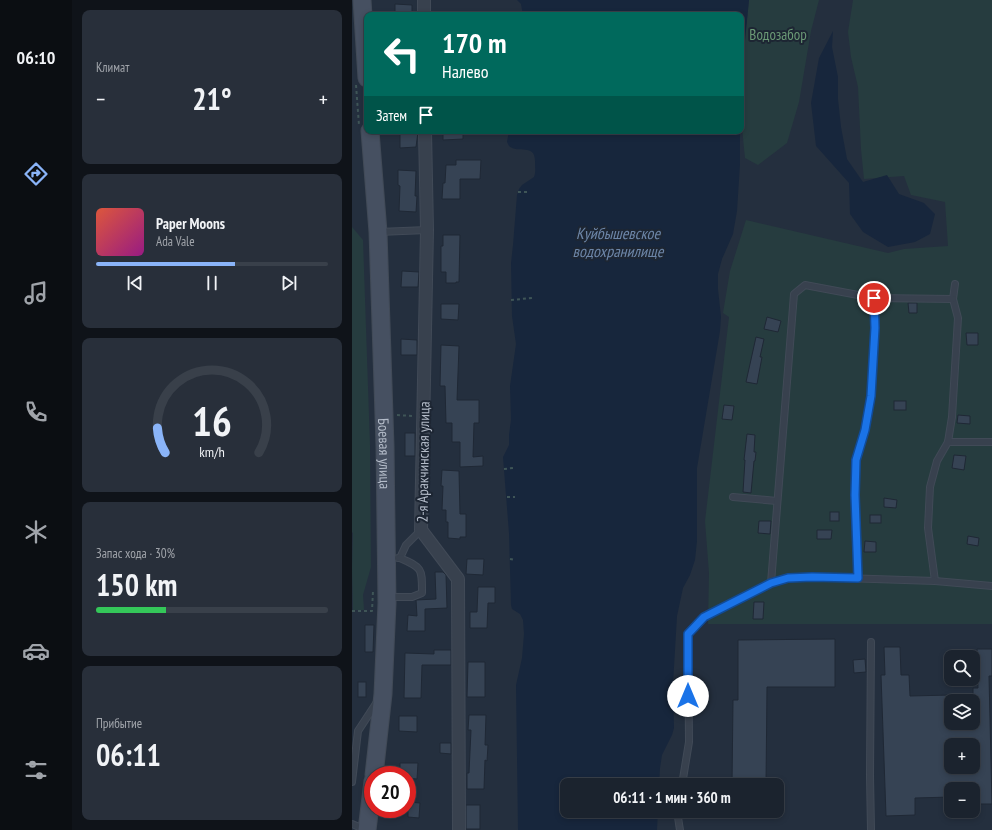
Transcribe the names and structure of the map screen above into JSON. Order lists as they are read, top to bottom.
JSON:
{
  "streets": {
    "main road": ["Боевая улица"],
    "street": ["2-я Аракчинская улица"]
  },
  "water": ["Куйбышевское водохранилище"],
  "parks": ["Водозабор"],
  "page": {
    "tabs": "06:10",
    "tile": [
      "Климат",
      ["Запас хода · 30%", "150 km"],
      ["Прибытие", "06:11"]
    ],
    "turn": ["170 m", "Налево"],
    "heat": ["−", "21°", "+"],
    "then": "Затем",
    "song": ["Paper Moons", "Ada Vale"],
    "map_buttons": ["+", "−"],
    "limit": "20",
    "trip": "06:11 · 1 мин · 360 m",
    "gauge": ["16", "km/h"]
  }
}
